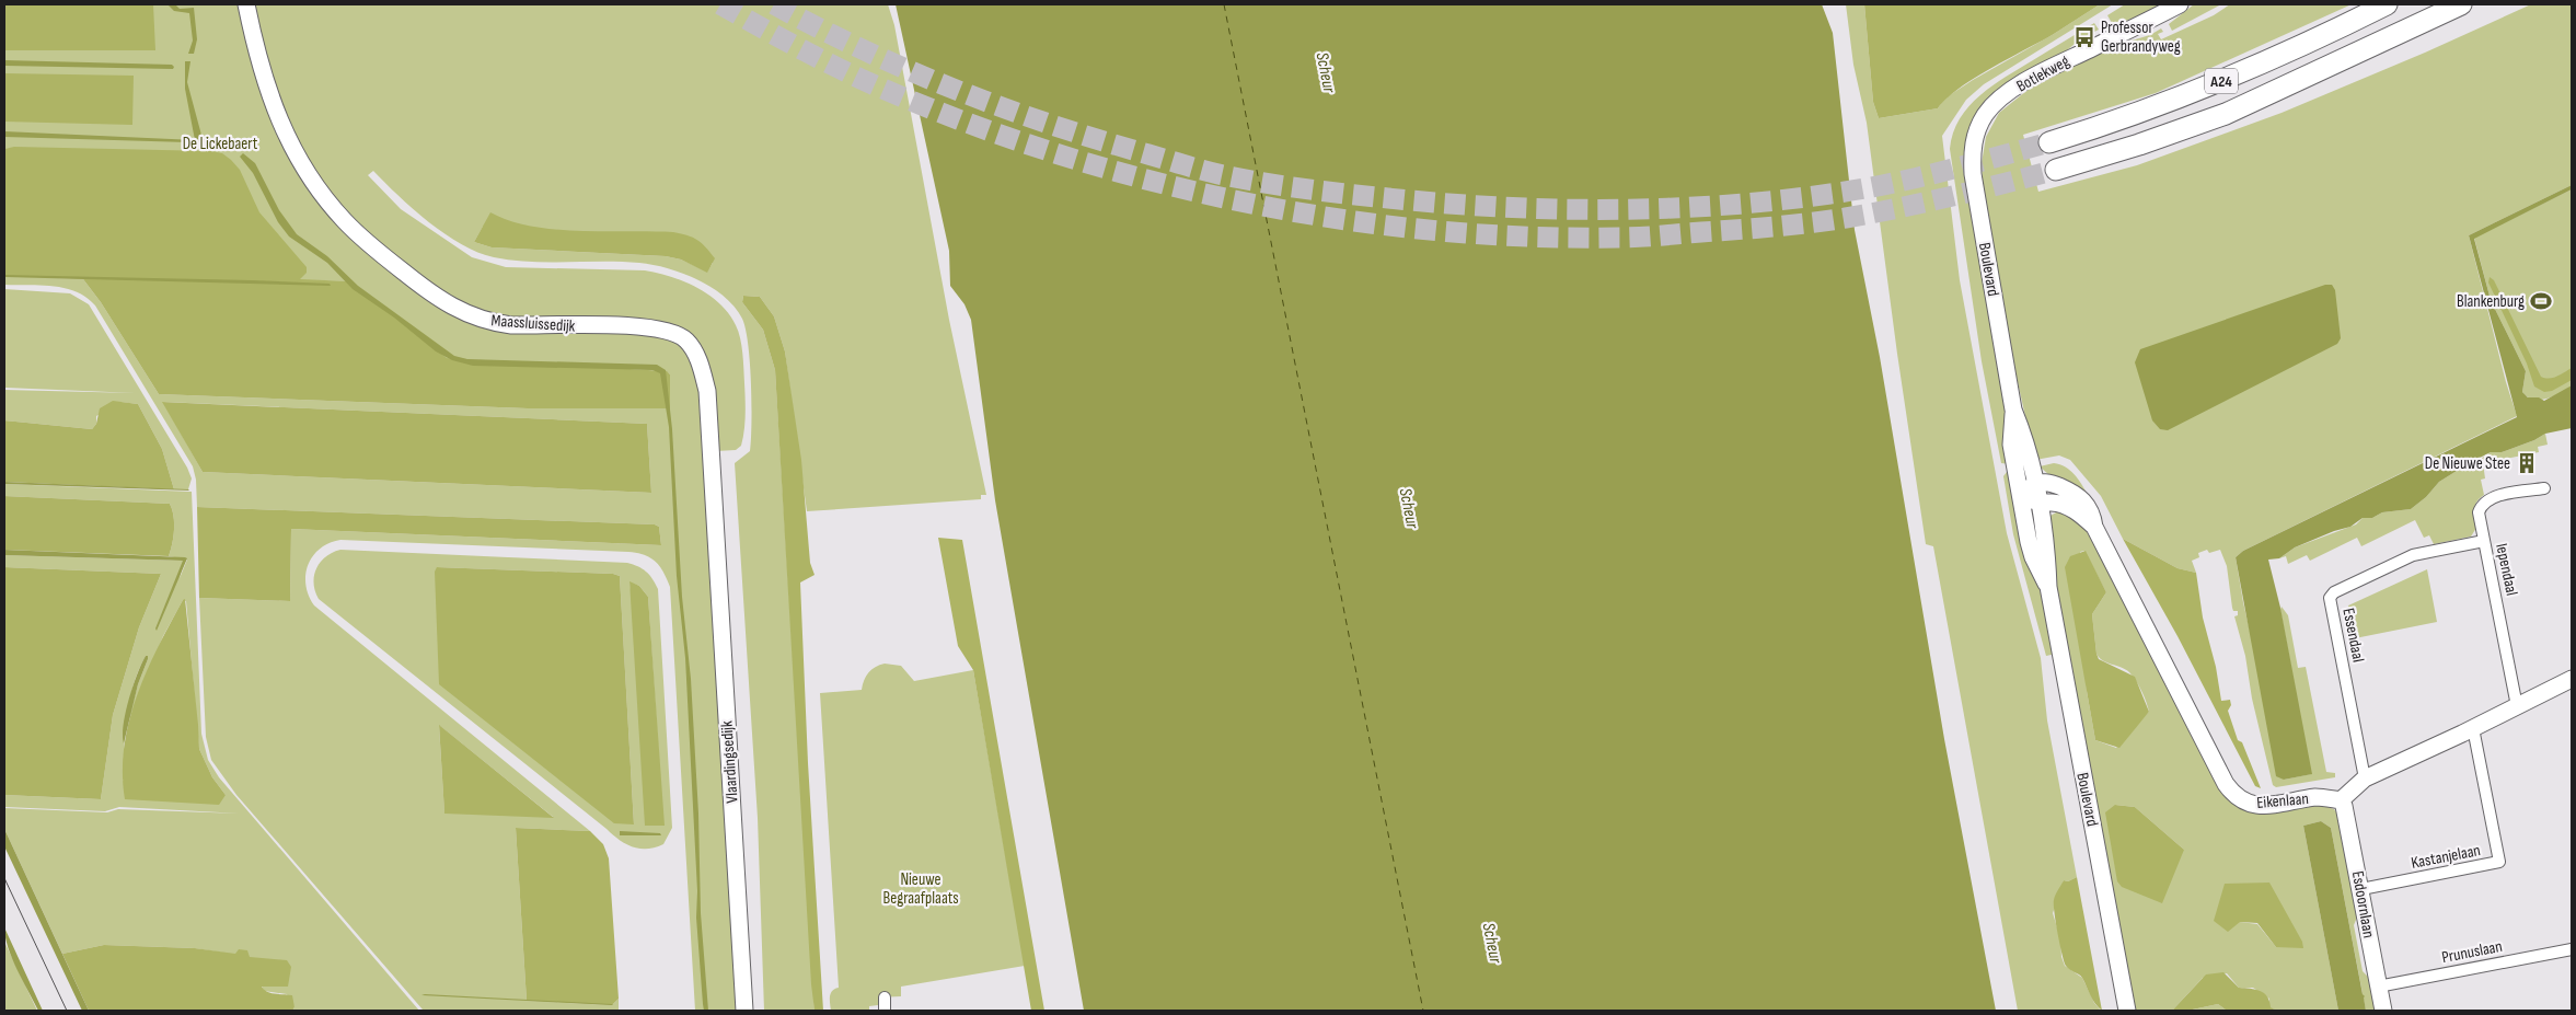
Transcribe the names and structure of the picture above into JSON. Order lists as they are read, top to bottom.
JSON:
{
  "streets": {
    "highway": ["A24"],
    "street": [
      "Botlekweg",
      "Boulevard",
      "Maassluissedijk",
      "Iependaal",
      "Essendaal",
      "Vlaardingsedijk",
      "Eikenlaan",
      "Kastanjelaan",
      "Esdoornlaan",
      "Prunuslaan"
    ]
  },
  "crossings": [
    ["Botlekweg", "Boulevard"],
    ["Boulevard", "Eikenlaan"],
    ["Maassluissedijk", "Vlaardingsedijk"],
    ["Iependaal", "Essendaal"],
    ["Eikenlaan", "Esdoornlaan"],
    ["Kastanjelaan", "Esdoornlaan"],
    ["Esdoornlaan", "Prunuslaan"]
  ],
  "water": ["Scheur"],
  "parks": ["De Lickebaert", "Nieuwe Begraafplaats"],
  "places": {
    "bus stop": ["Professor Gerbrandyweg"],
    "sports": ["Blankenburg"],
    "building": ["De Nieuwe Stee"]
  }
}
